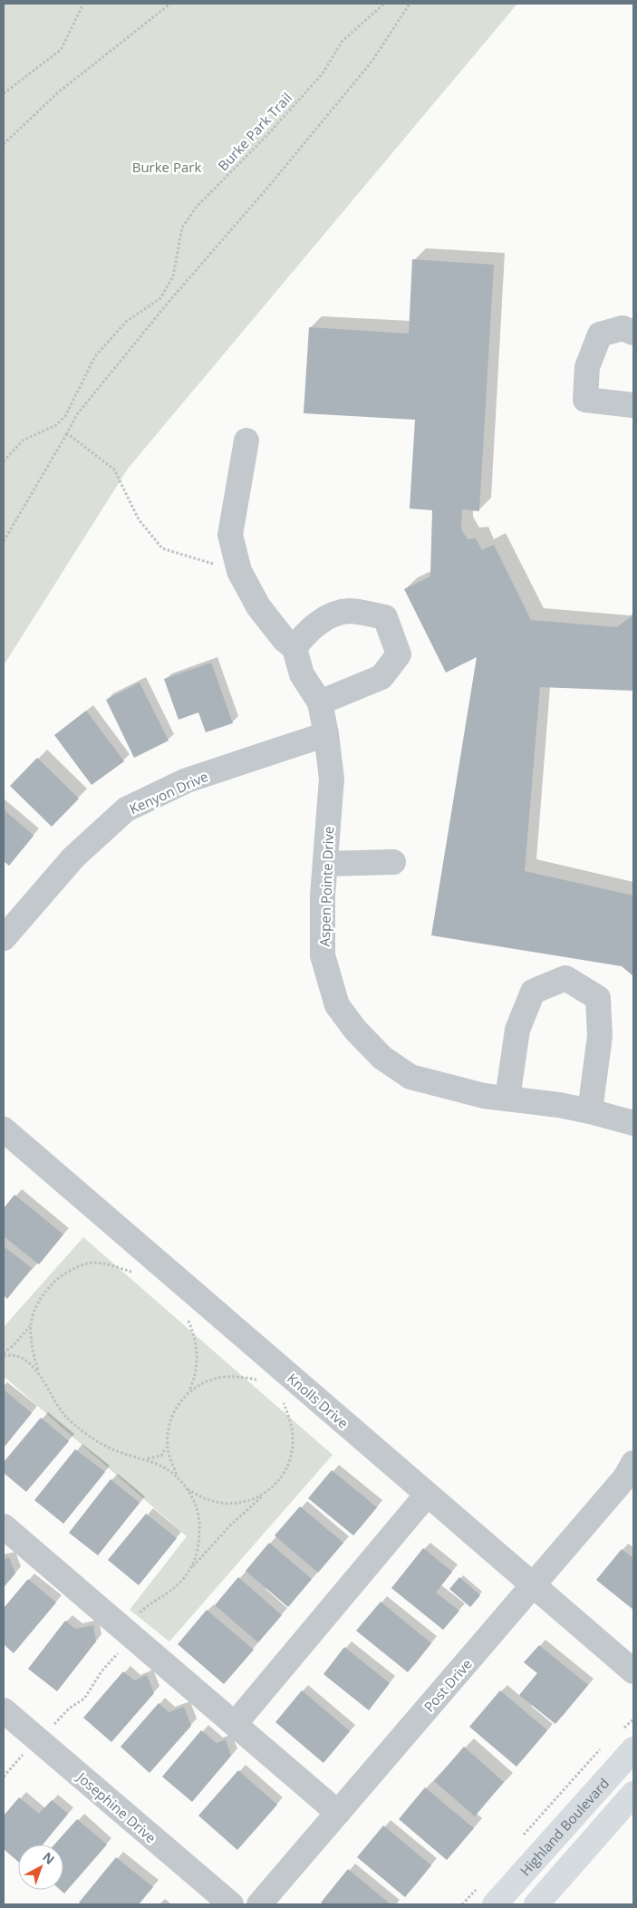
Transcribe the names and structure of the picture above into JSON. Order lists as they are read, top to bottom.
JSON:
{
  "streets": {
    "main road": ["Highland Boulevard"],
    "street": [
      "Kenyon Drive",
      "Aspen Pointe Drive",
      "Knolls Drive",
      "Post Drive",
      "Josephine Drive"
    ],
    "path": ["Burke Park Trail"]
  },
  "crossings": [
    ["Kenyon Drive", "Aspen Pointe Drive"],
    ["Knolls Drive", "Post Drive"]
  ],
  "parks": ["Burke Park"],
  "north": "top right"
}
